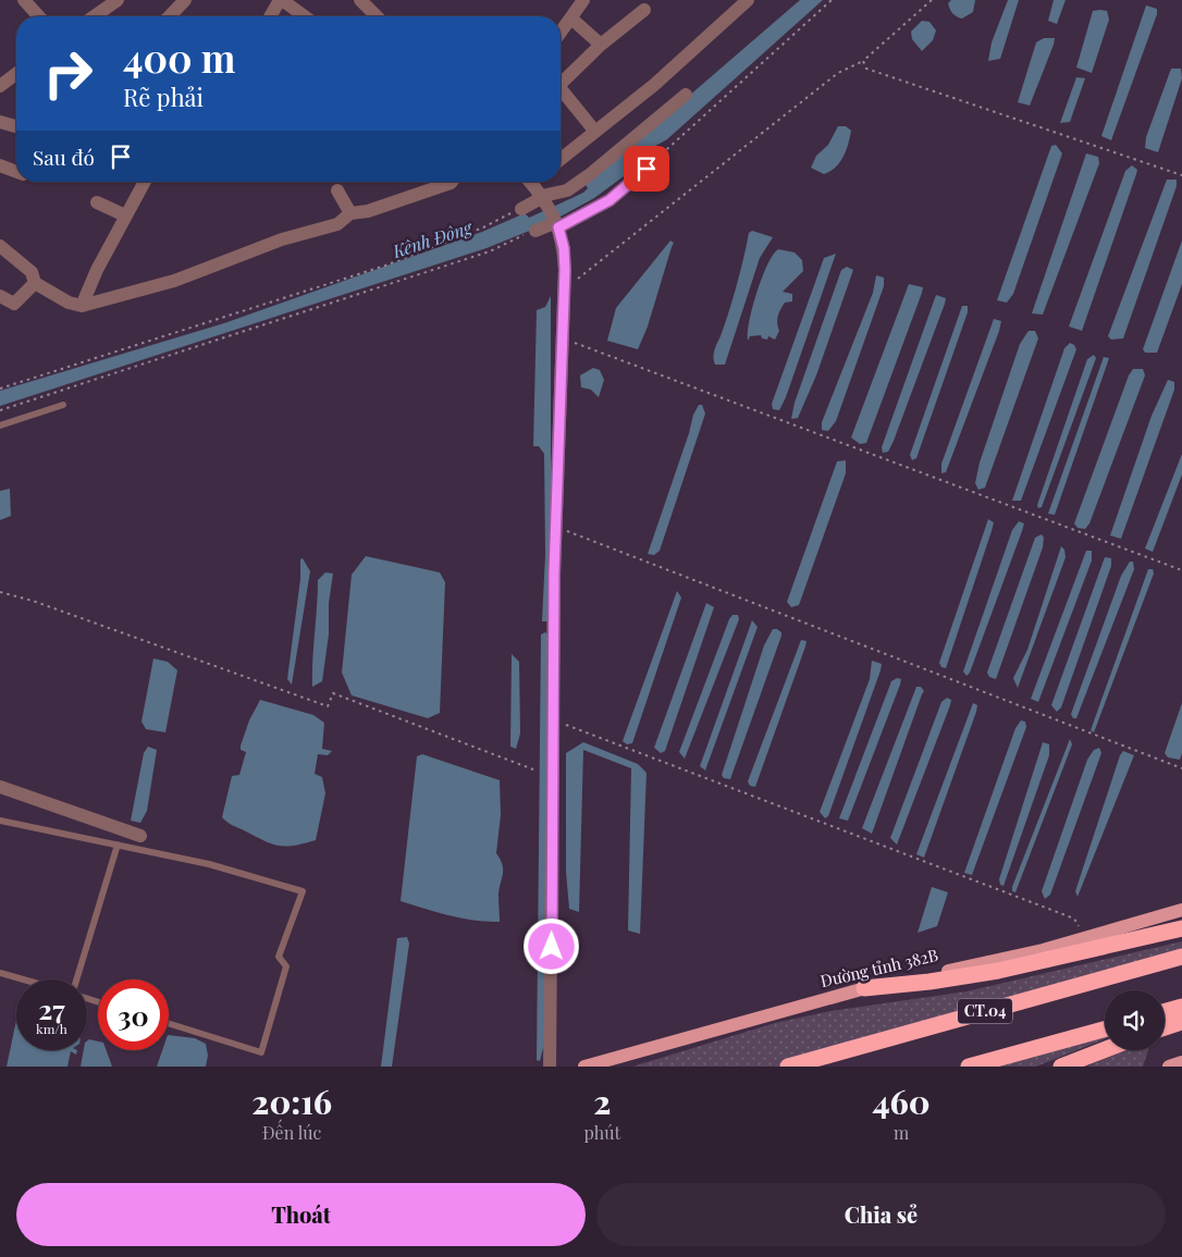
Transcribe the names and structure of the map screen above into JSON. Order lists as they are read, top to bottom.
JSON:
{
  "streets": {
    "highway": ["CT.04"],
    "main road": ["Đường tỉnh 382B"]
  },
  "water": ["Kênh Đông"],
  "page": {
    "turn": ["400 m", "Rẽ phải"],
    "then": "Sau đó",
    "speed": "27 km/h",
    "limit": "30",
    "eta": [
      "20:16",
      "Đến lúc",
      "2",
      "phút",
      "460",
      "m"
    ],
    "buttons": ["Thoát", "Chia sẻ"]
  }
}
